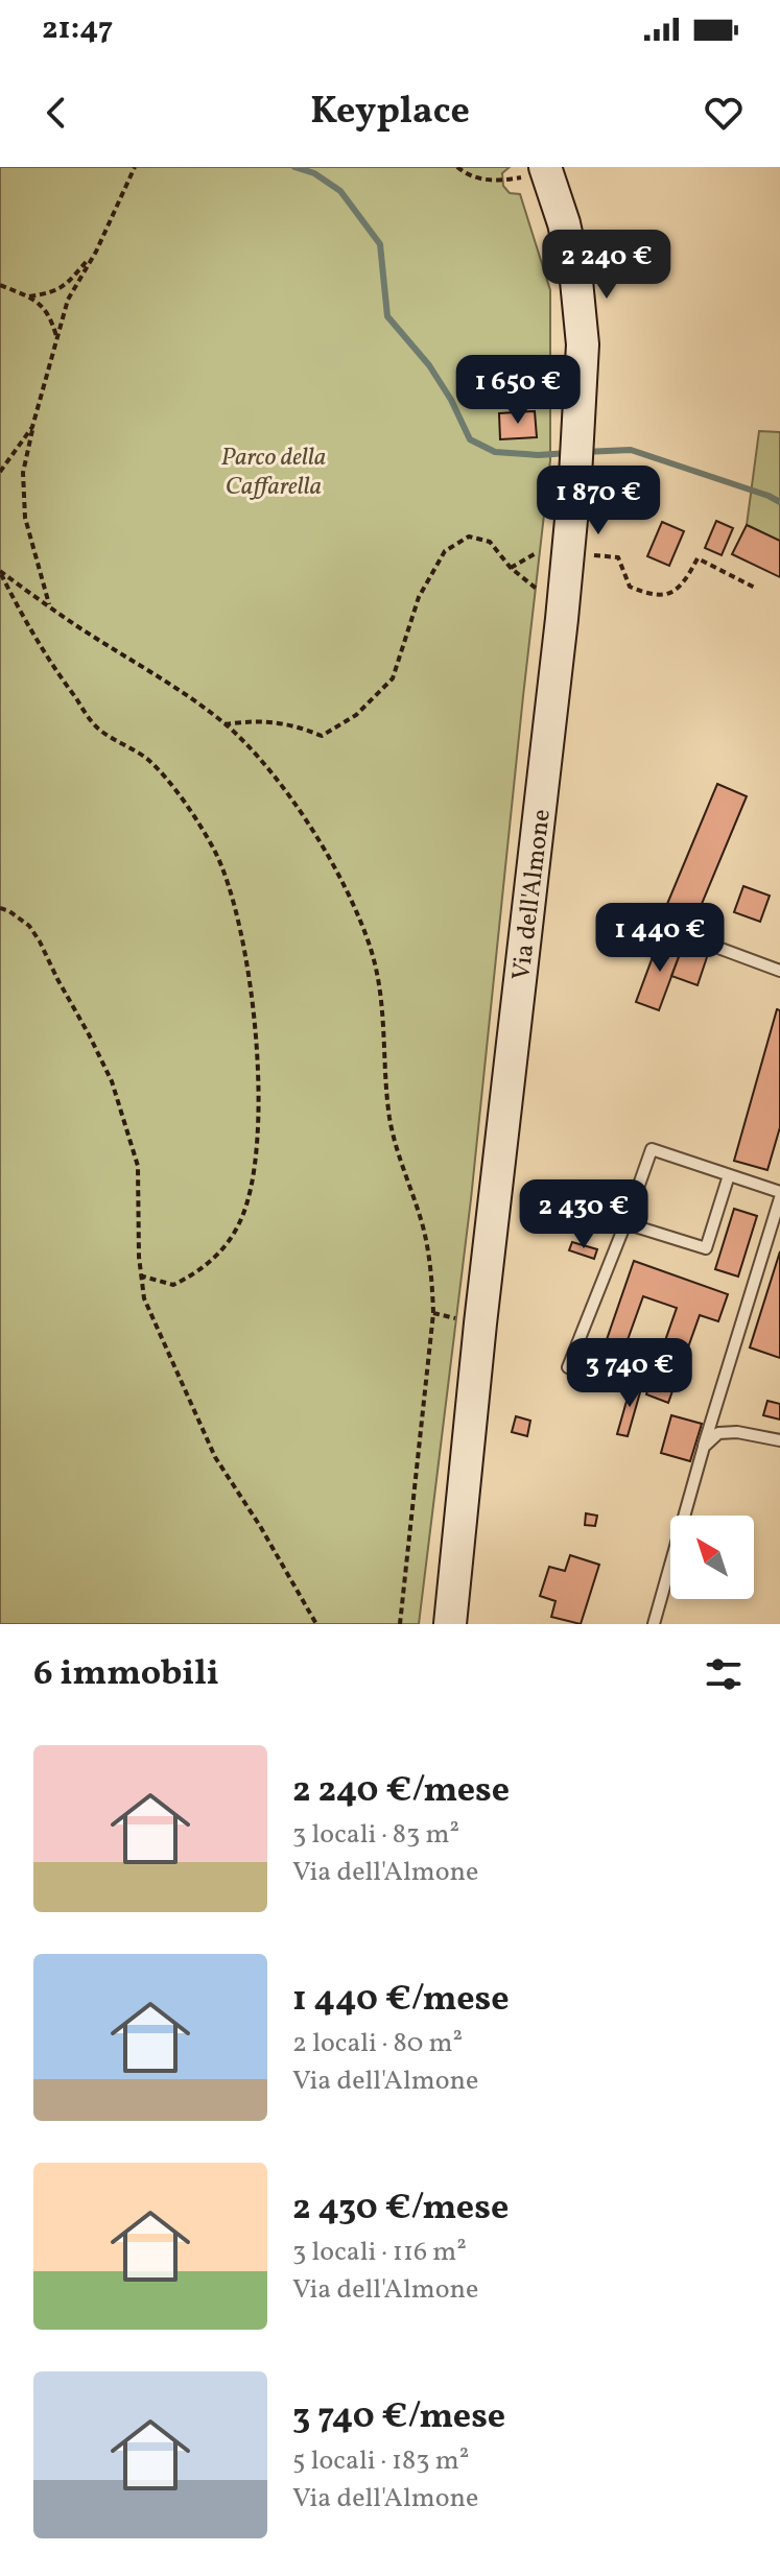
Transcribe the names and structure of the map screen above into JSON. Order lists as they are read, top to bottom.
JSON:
{
  "streets": {
    "main road": ["Via dell'Almone"]
  },
  "parks": ["Parco della Caffarella"],
  "north": "top left",
  "page": {
    "status": "21:47",
    "header": "Keyplace",
    "price": [
      "2 240 €",
      "1 650 €",
      "1 870 €",
      "1 440 €",
      "2 430 €",
      "3 740 €"
    ],
    "heading": "6 immobili",
    "list": [
      {
        "name": "2 240 €/mese",
        "note": "3 locali · 83 m² · Via dell'Almone"
      },
      {
        "name": "1 440 €/mese",
        "note": "2 locali · 80 m² · Via dell'Almone"
      },
      {
        "name": "2 430 €/mese",
        "note": "3 locali · 116 m² · Via dell'Almone"
      },
      {
        "name": "3 740 €/mese",
        "note": "5 locali · 183 m² · Via dell'Almone"
      }
    ]
  }
}
